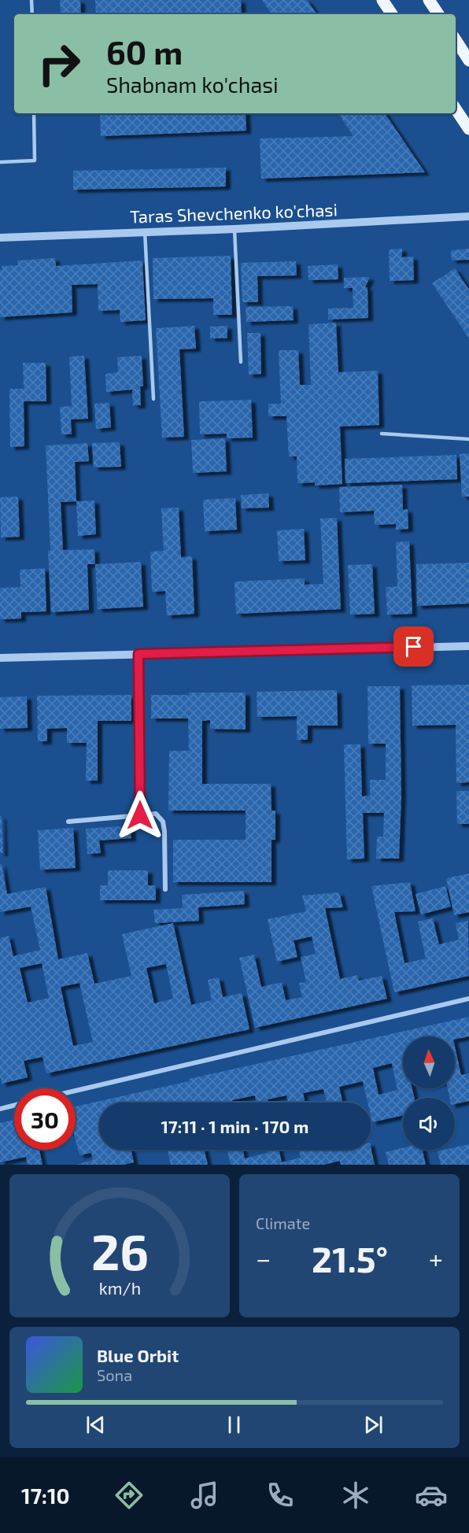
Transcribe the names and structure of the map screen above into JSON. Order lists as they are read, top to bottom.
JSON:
{
  "streets": {
    "street": ["Taras Shevchenko ko'chasi"]
  },
  "north": "top",
  "page": {
    "turn": ["60 m", "Shabnam ko'chasi"],
    "limit": "30",
    "trip": "17:11 · 1 min · 170 m",
    "tile": "Climate",
    "heat": ["−", "21.5°", "+"],
    "song": ["Blue Orbit", "Sona"],
    "tabs": "17:10",
    "gauge": ["26", "km/h"]
  }
}
